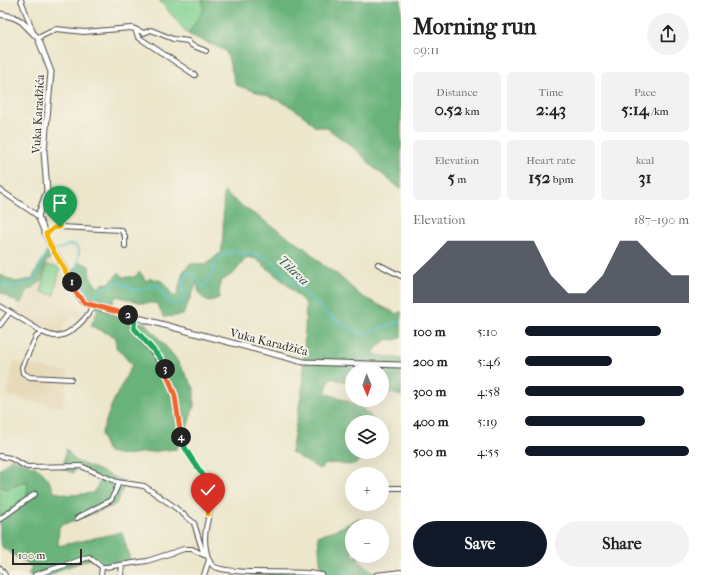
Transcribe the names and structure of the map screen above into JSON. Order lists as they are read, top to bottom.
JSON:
{
  "streets": {
    "street": ["Vuka Karadžića"]
  },
  "water": ["Tilava"],
  "scale_bar": "100 m",
  "north": "bottom",
  "page": {
    "heading": ["Morning run", "09:11"],
    "stats": [
      ["Distance", "0.52 km"],
      ["Time", "2:43"],
      ["Pace", "5:14 /km"],
      ["Elevation", "5 m"],
      ["Heart rate", "152 bpm"],
      ["kcal", "31"]
    ],
    "chart": ["Elevation", "187–190 m"],
    "pins": [
      "1",
      "2",
      "3",
      "4"
    ],
    "list": [
      {
        "name": "100 m",
        "note": "5:10"
      },
      {
        "name": "200 m",
        "note": "5:46"
      },
      {
        "name": "300 m",
        "note": "4:58"
      },
      {
        "name": "400 m",
        "note": "5:19"
      },
      {
        "name": "500 m",
        "note": "4:55"
      }
    ],
    "map_buttons": ["+", "−"],
    "buttons": ["Save", "Share"],
    "scale": "100 m"
  }
}
